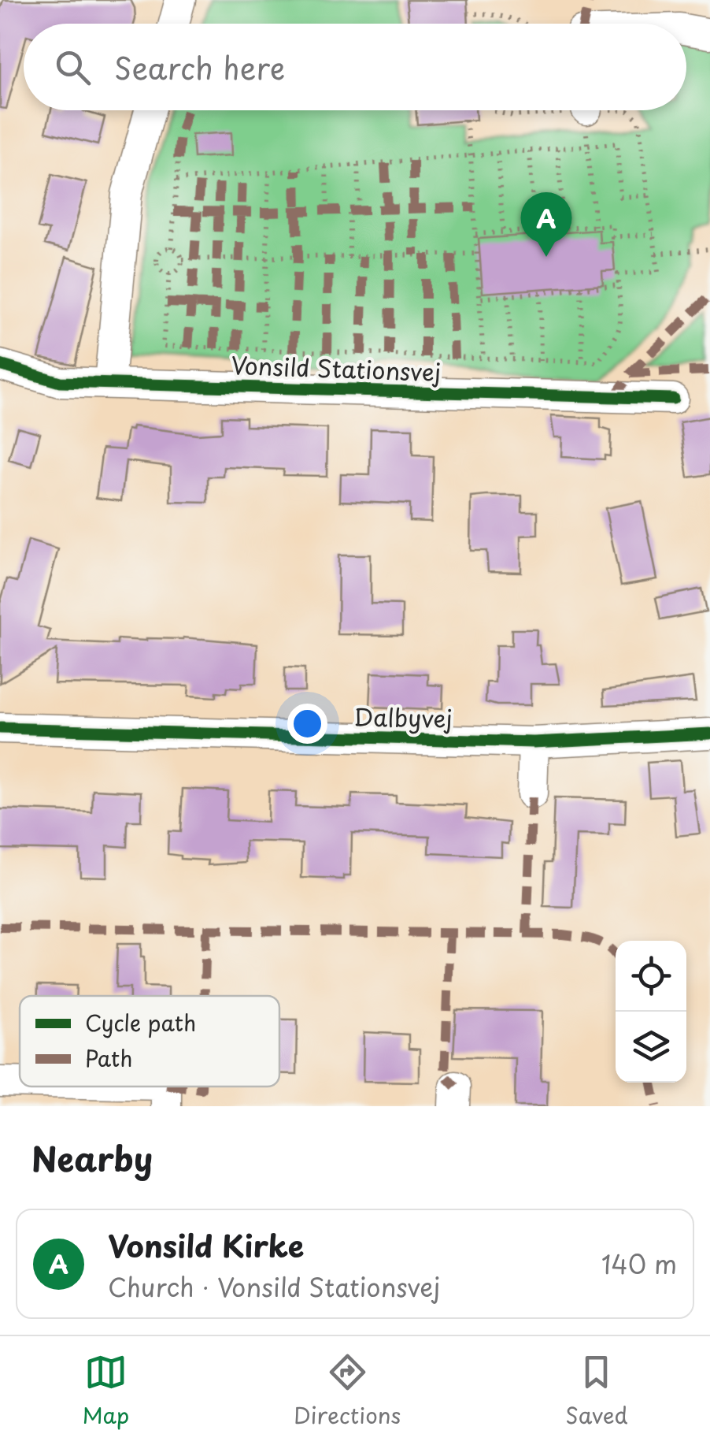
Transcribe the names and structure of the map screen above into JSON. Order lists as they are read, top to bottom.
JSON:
{
  "streets": {
    "street": ["Vonsild Stationsvej", "Dalbyvej"]
  },
  "legend": ["Cycle path", "Path"],
  "page": {
    "search": "Search here",
    "pins": "A",
    "heading": "Nearby",
    "list": [
      {
        "mark": "A",
        "name": "Vonsild Kirke",
        "note": "Church · Vonsild Stationsvej",
        "value": "140 m"
      }
    ],
    "nav": ["Map", "Directions", "Saved"]
  }
}
